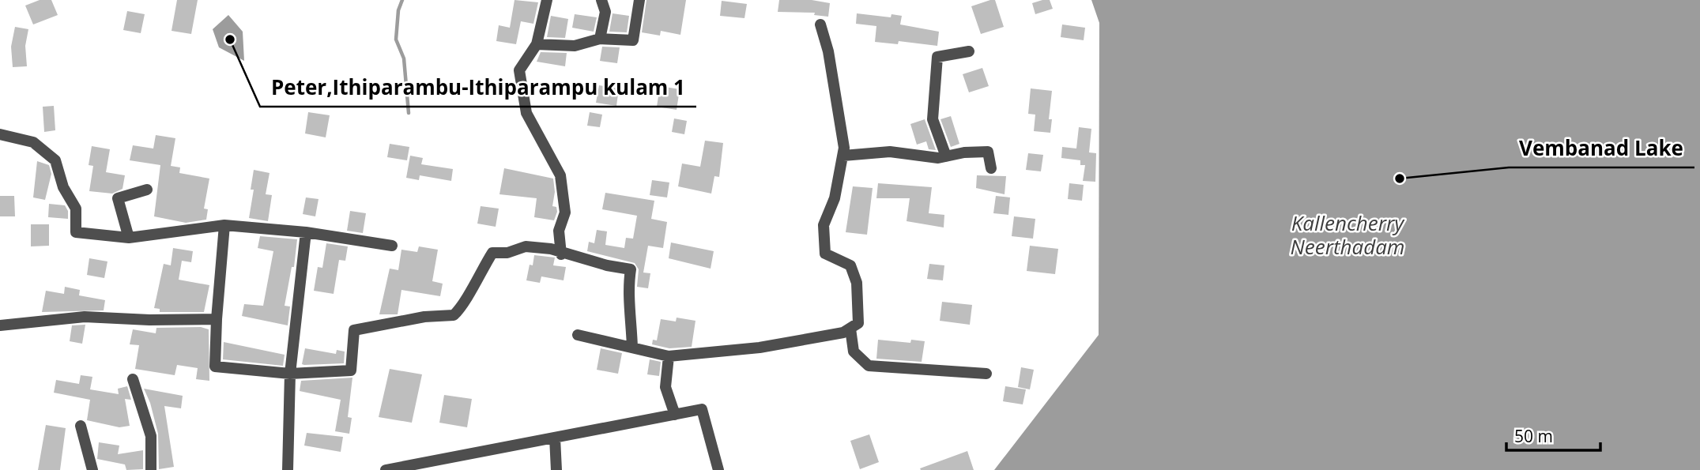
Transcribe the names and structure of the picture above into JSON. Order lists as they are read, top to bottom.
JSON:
{
  "water": ["Kallencherry Neerthadam"],
  "places": ["Peter,Ithiparambu-Ithiparampu kulam 1", "Vembanad Lake"],
  "scale_bar": "50 m"
}
